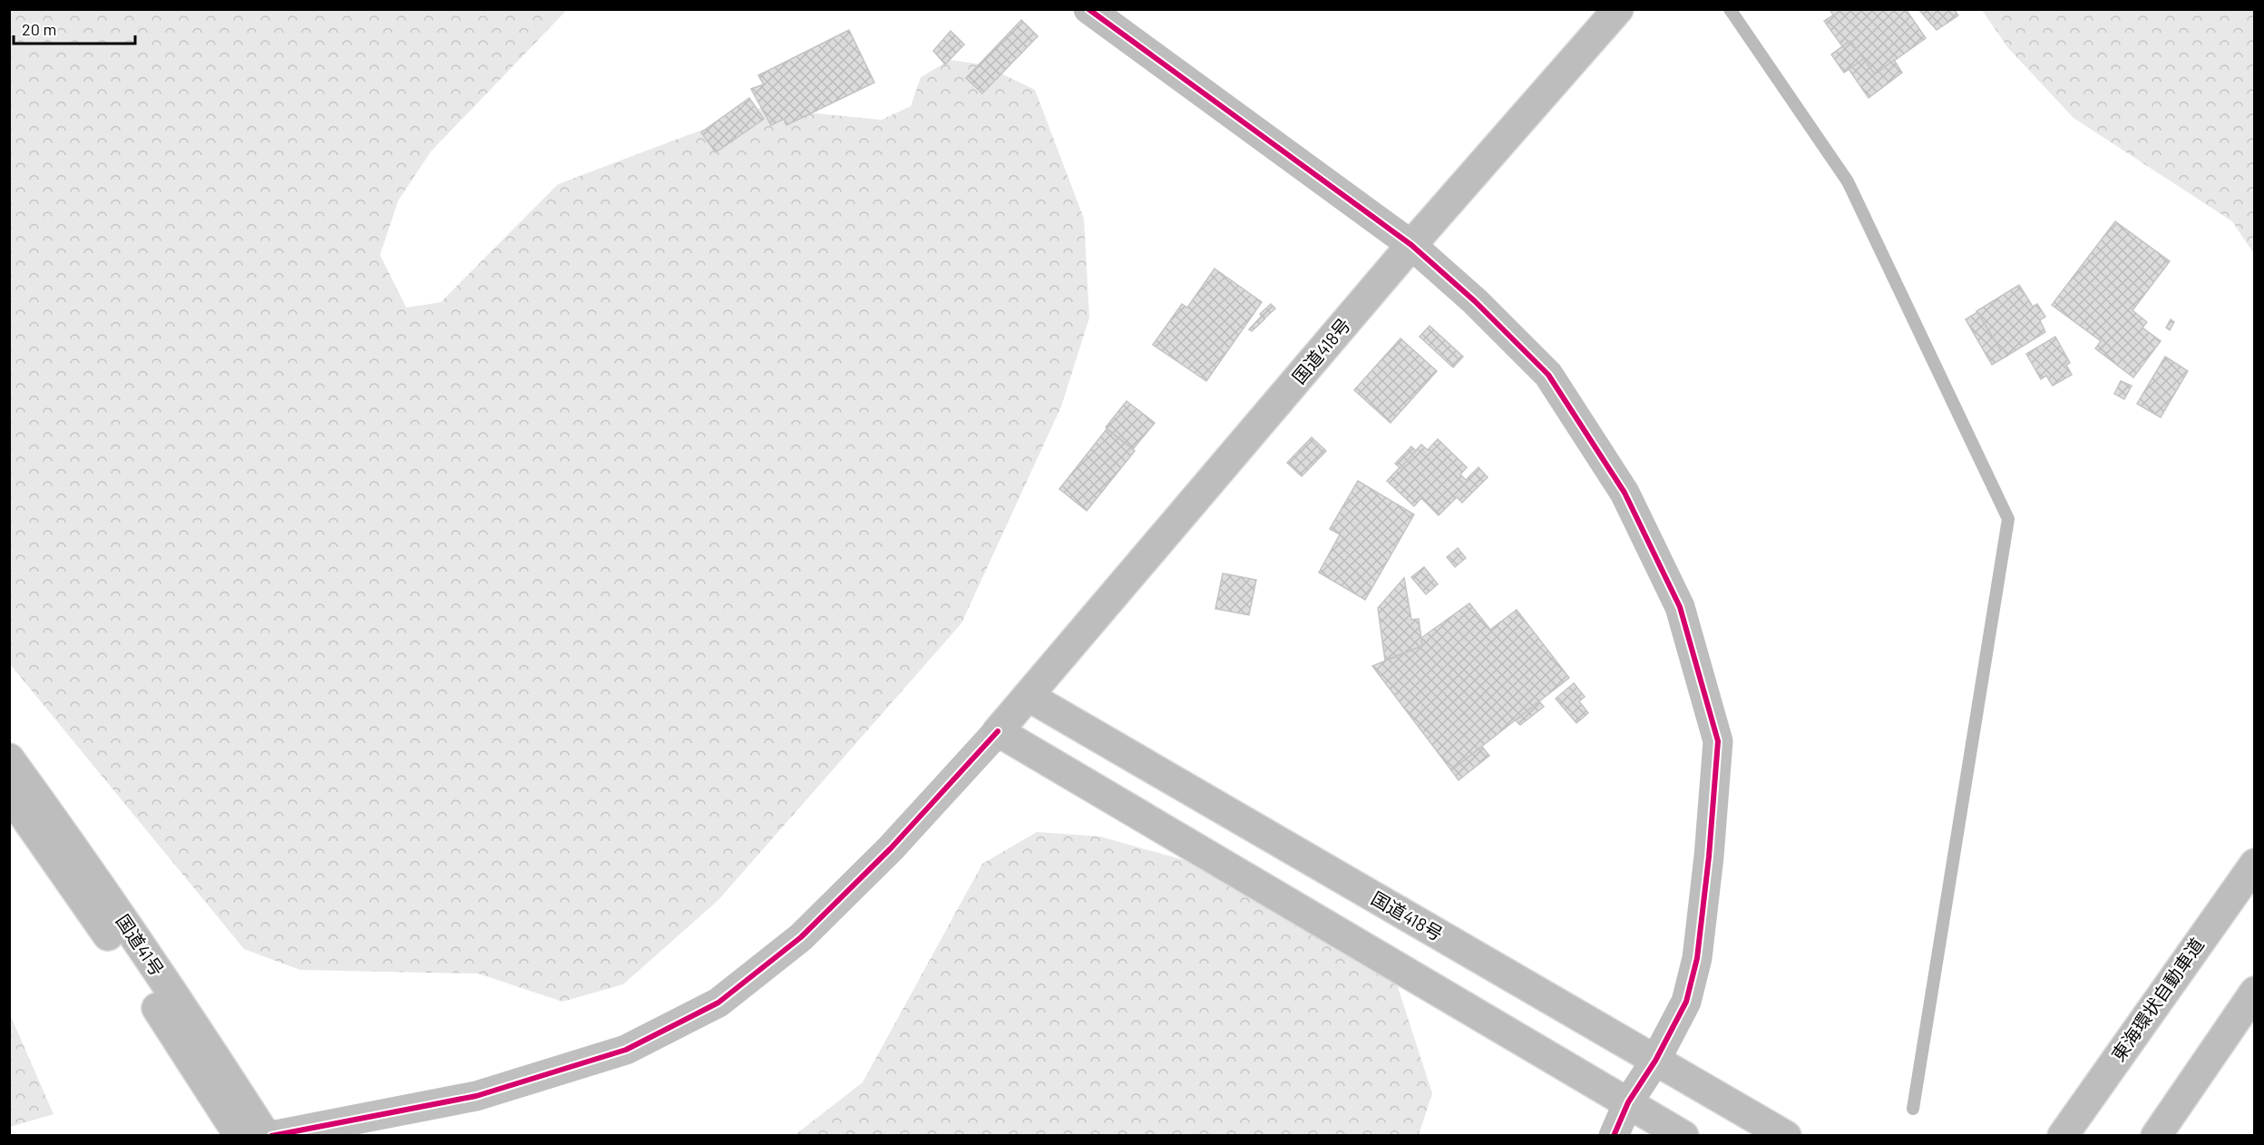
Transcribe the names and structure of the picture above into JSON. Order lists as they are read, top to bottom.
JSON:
{
  "streets": {
    "main road": ["国道418号", "国道41号", "東海環状自動車道"]
  },
  "scale_bar": "20 m"
}
